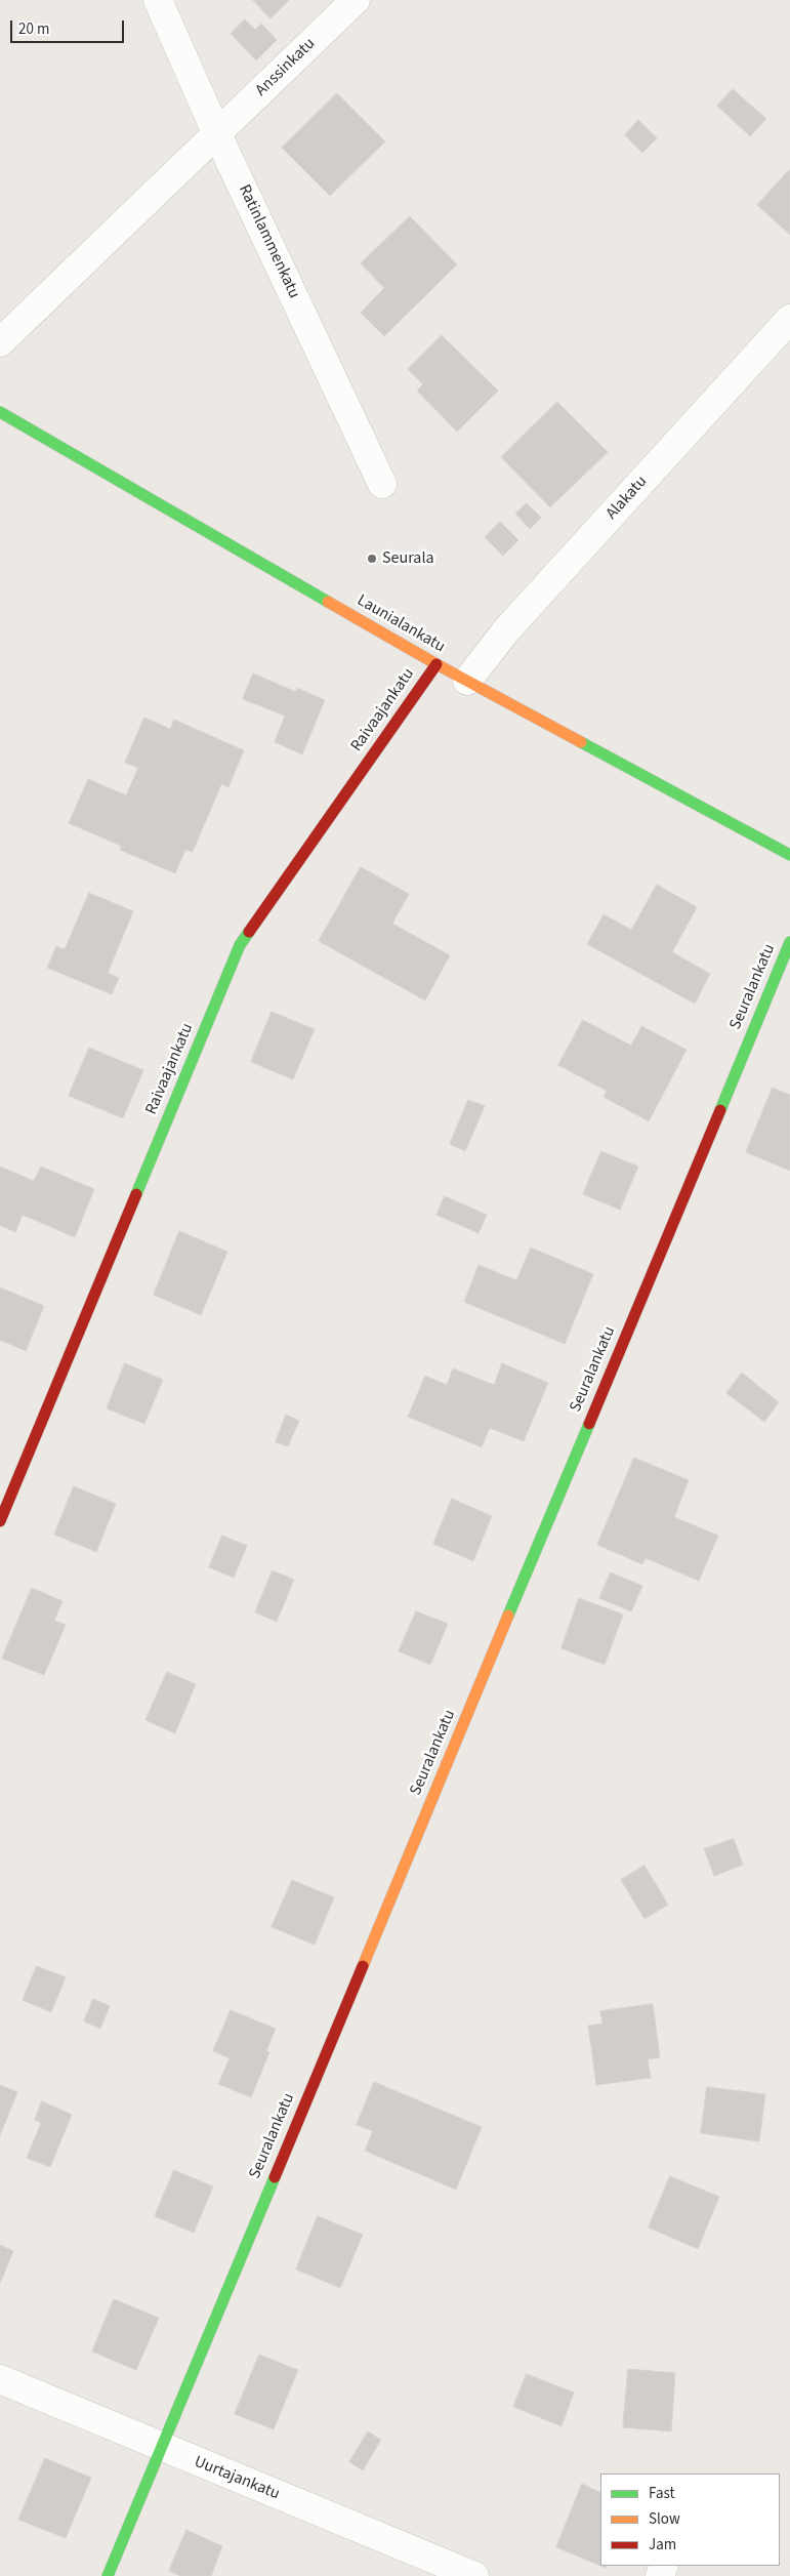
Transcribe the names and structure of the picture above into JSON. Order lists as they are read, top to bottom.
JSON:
{
  "streets": {
    "street": [
      "Anssinkatu",
      "Ratinlammenkatu",
      "Alakatu",
      "Launialankatu",
      "Raivaajankatu",
      "Seuralankatu",
      "Uurtajankatu"
    ]
  },
  "crossings": [
    ["Anssinkatu", "Ratinlammenkatu"],
    ["Alakatu", "Launialankatu"],
    ["Launialankatu", "Raivaajankatu"],
    ["Seuralankatu", "Uurtajankatu"]
  ],
  "places": ["Seurala"],
  "legend": ["Fast", "Slow", "Jam"],
  "scale_bar": "20 m"
}
